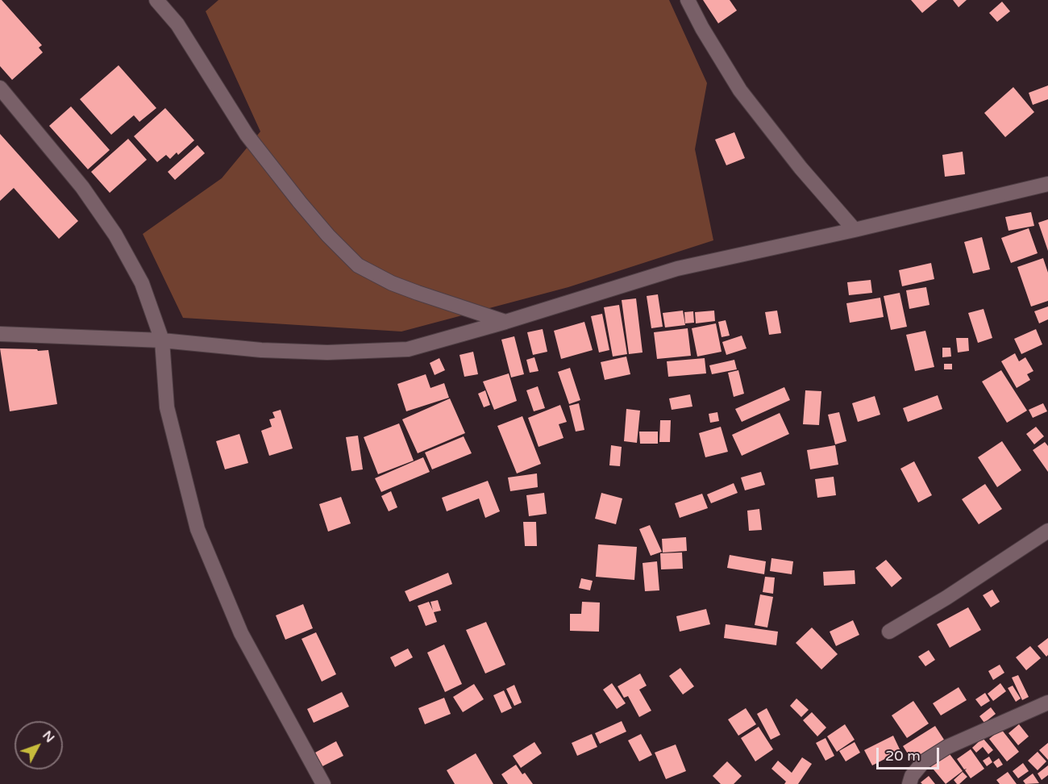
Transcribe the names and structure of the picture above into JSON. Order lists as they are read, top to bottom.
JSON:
{
  "scale_bar": "20 m",
  "north": "top right"
}
